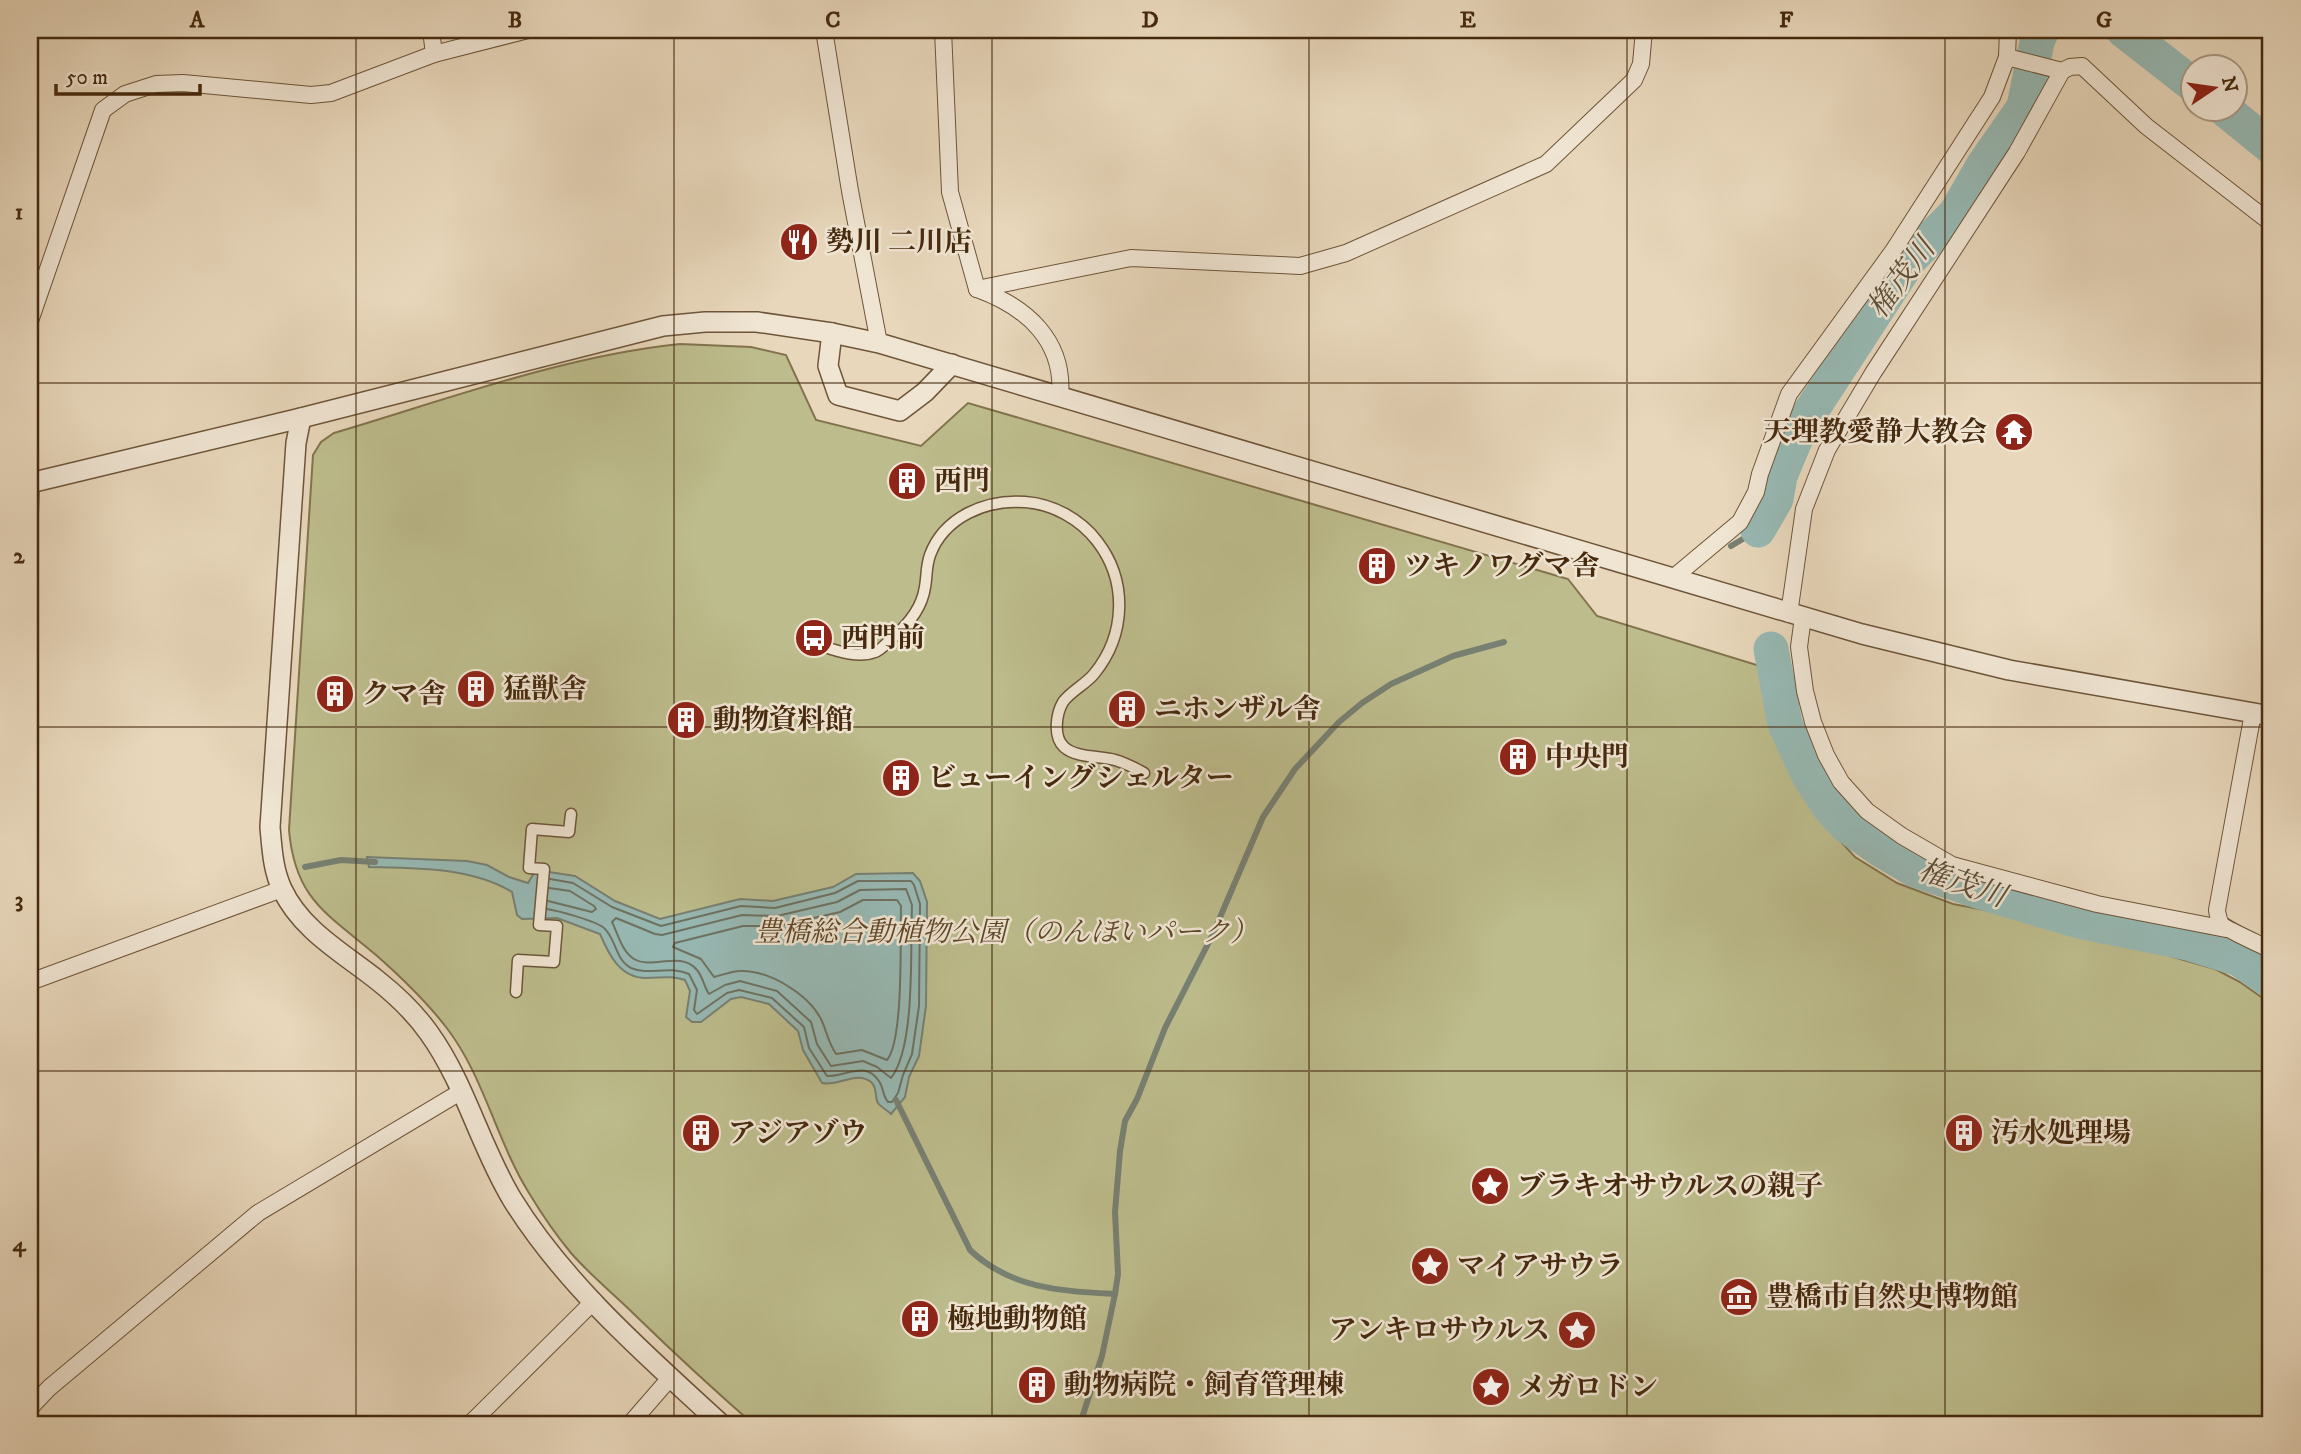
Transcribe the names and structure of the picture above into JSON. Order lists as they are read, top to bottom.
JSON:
{
  "water": ["権茂川"],
  "parks": ["豊橋総合動植物公園（のんほいパーク）"],
  "places": {
    "restaurant": ["勢川 二川店"],
    "temple": ["天理教愛静大教会"],
    "building": [
      "西門",
      "ツキノワグマ舎",
      "猛獣舎",
      "クマ舎",
      "ニホンザル舎",
      "動物資料館",
      "中央門",
      "ビューイングシェルター",
      "アジアゾウ",
      "汚水処理場",
      "極地動物館",
      "動物病院・飼育管理棟"
    ],
    "bus stop": ["西門前"],
    "place": [
      "ブラキオサウルスの親子",
      "マイアサウラ",
      "アンキロサウルス",
      "メガロドン"
    ],
    "museum": ["豊橋市自然史博物館"]
  },
  "scale_bar": "50 m",
  "north": "right",
  "grid": {
    "columns": [
      "A",
      "B",
      "C",
      "D",
      "E",
      "F",
      "G"
    ],
    "rows": [
      "1",
      "2",
      "3",
      "4"
    ]
  }
}
